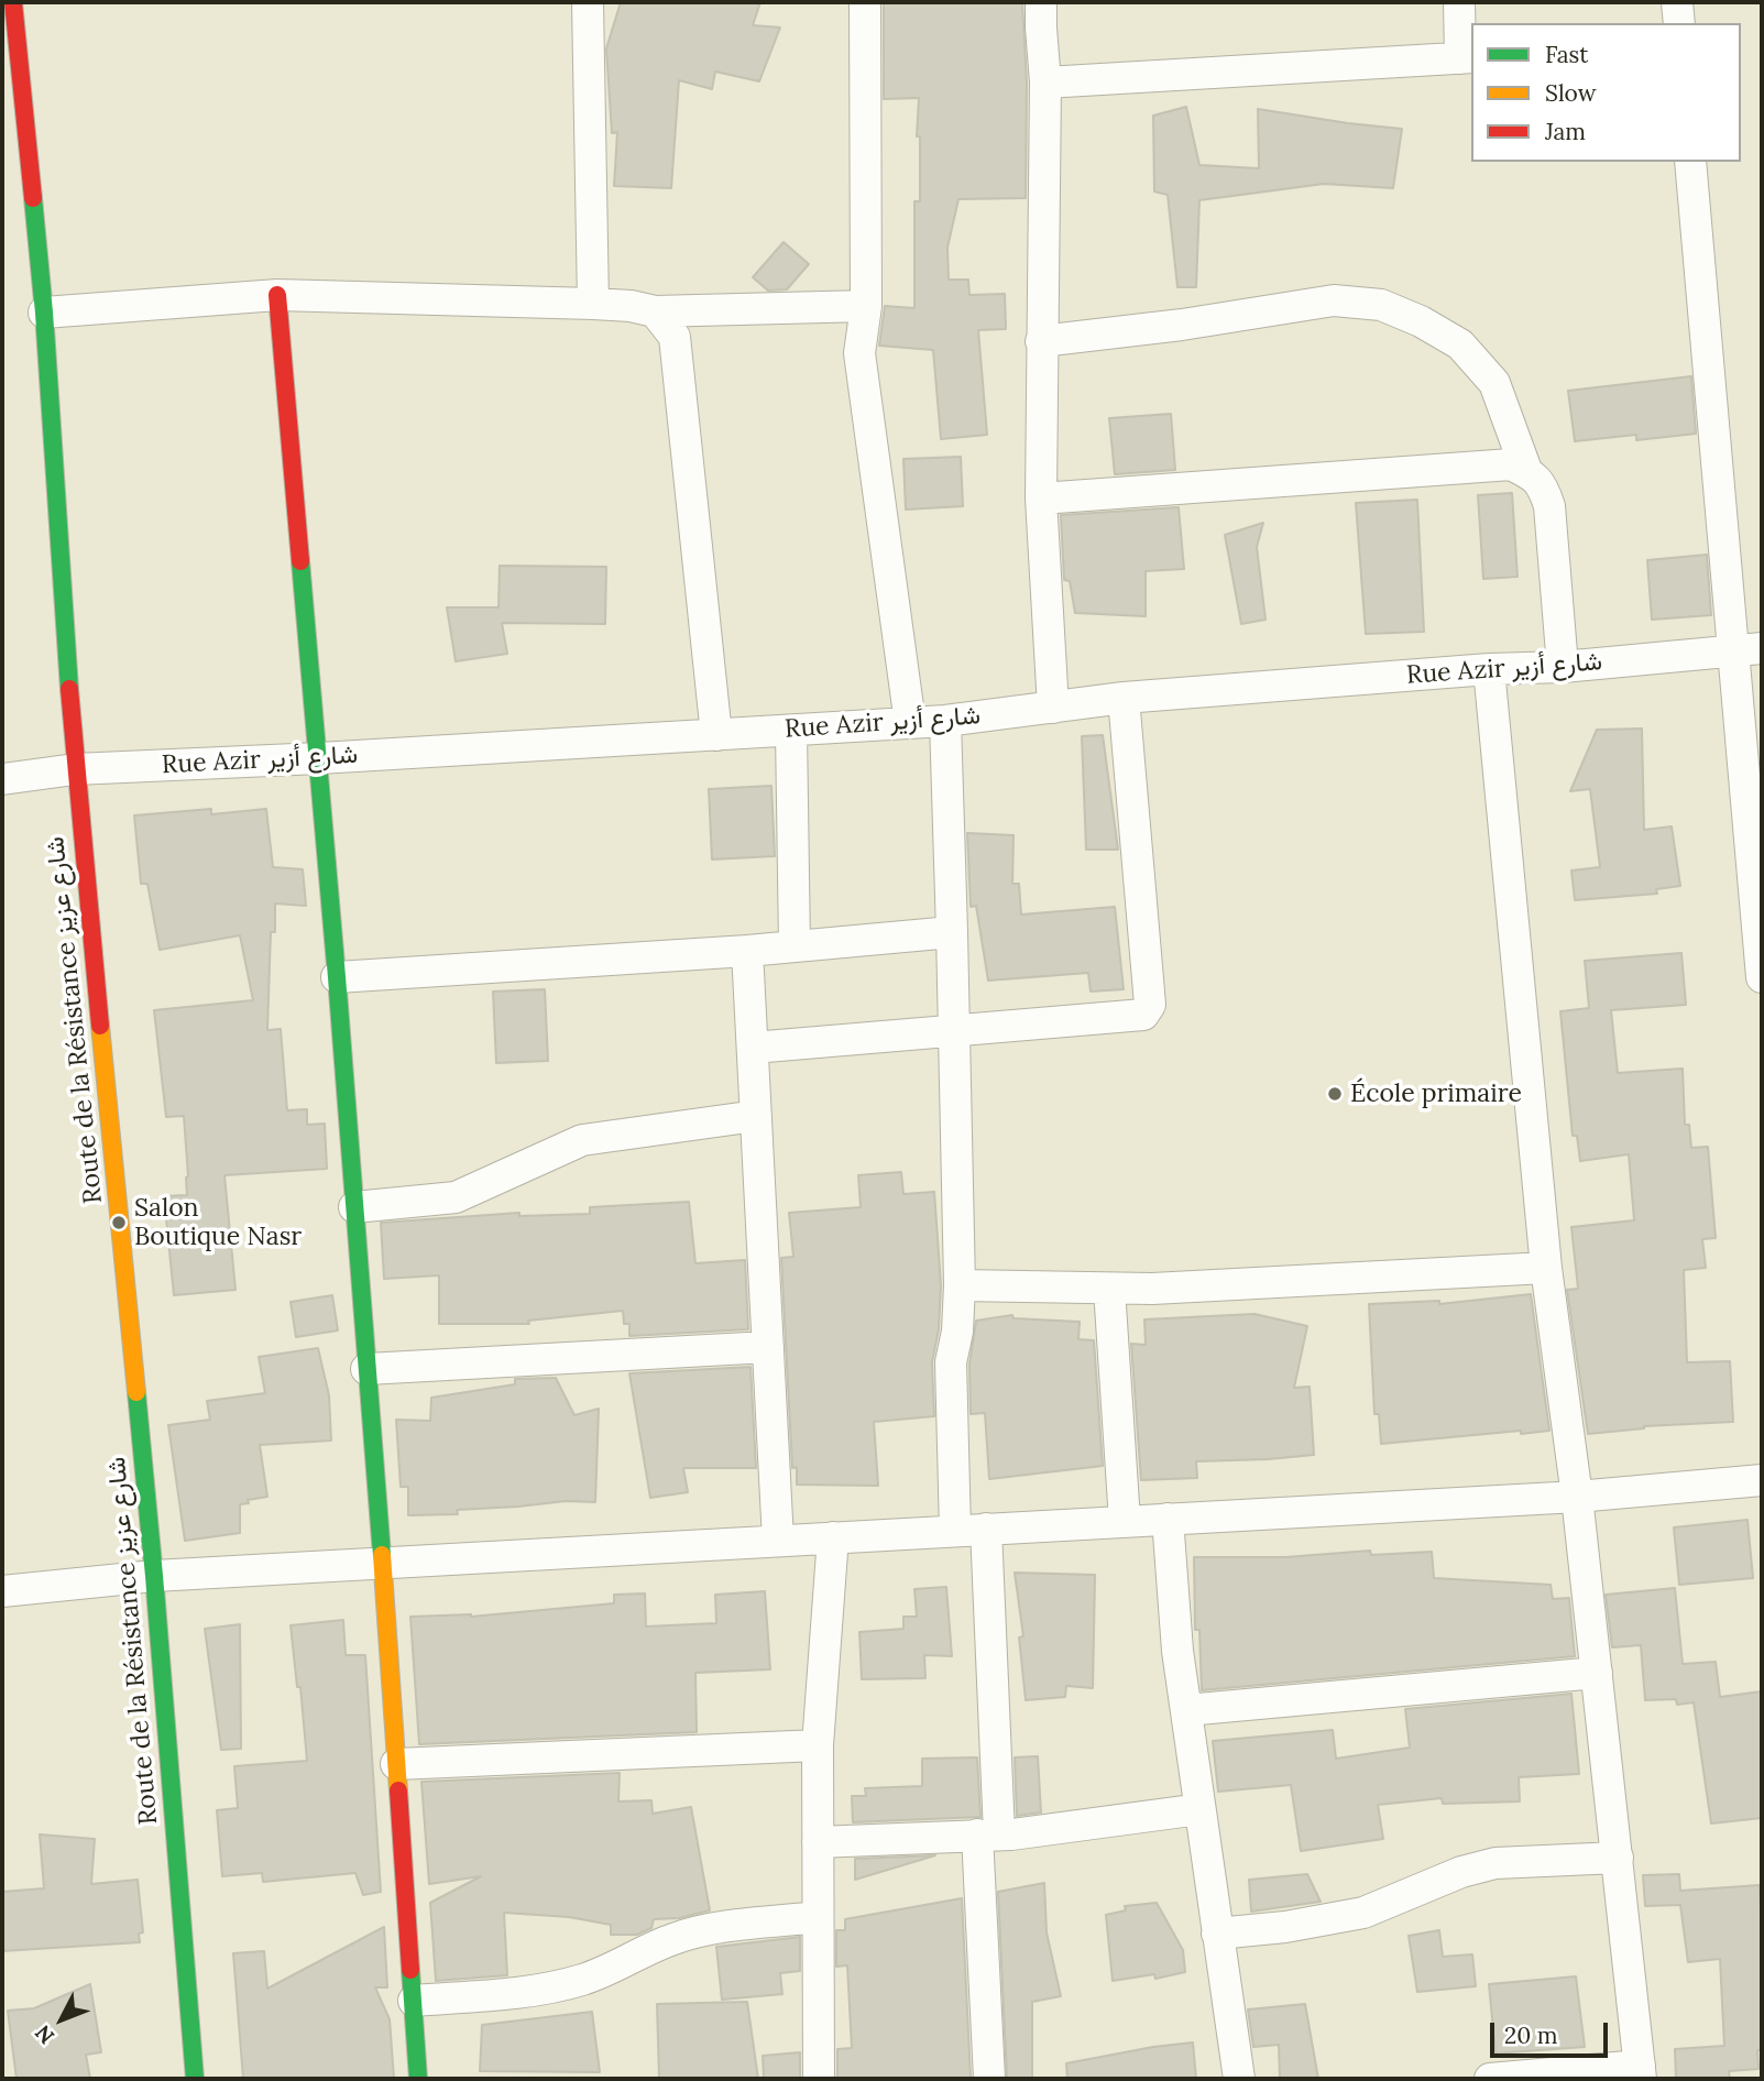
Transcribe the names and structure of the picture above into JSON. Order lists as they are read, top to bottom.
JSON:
{
  "streets": {
    "main road": ["Route de la Résistance شارع عزيز"],
    "street": ["Rue Azir شارع أزير"]
  },
  "crossings": [
    ["Rue Azir شارع أزير", "Route de la Résistance شارع عزيز"]
  ],
  "places": ["École primaire", "Salon Boutique Nasr"],
  "legend": ["Fast", "Slow", "Jam"],
  "scale_bar": "20 m",
  "north": "bottom left"
}
